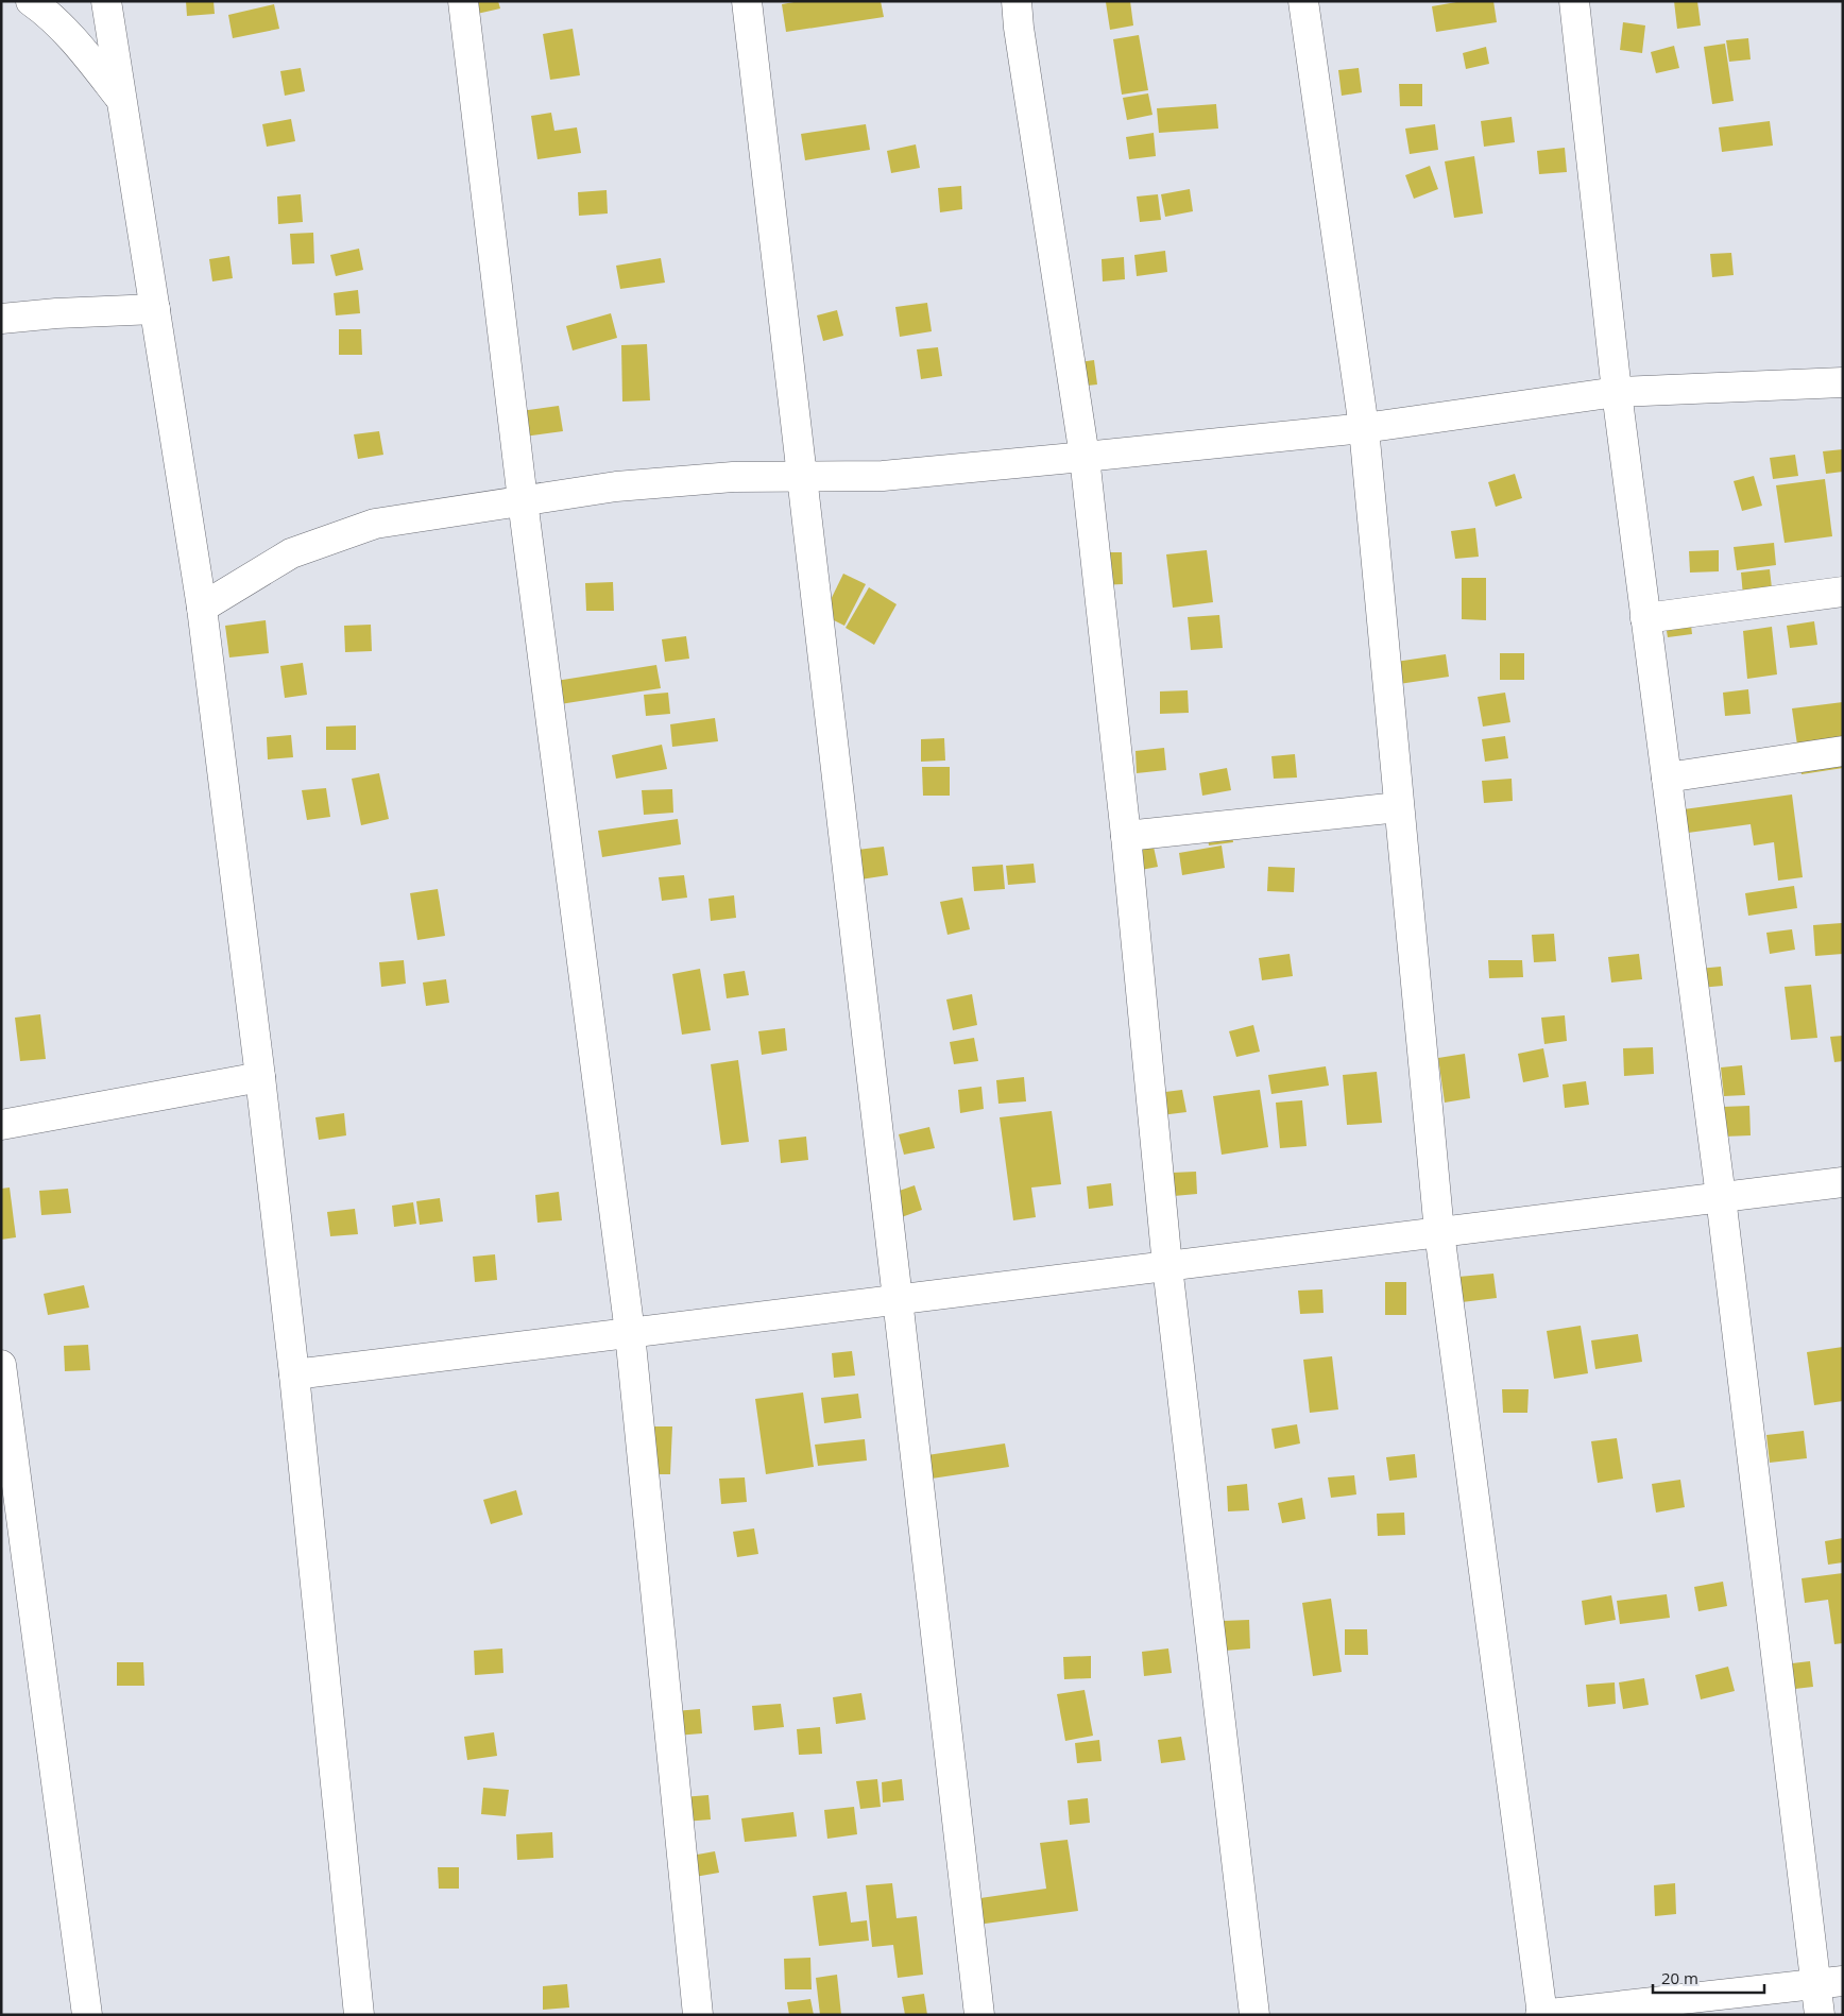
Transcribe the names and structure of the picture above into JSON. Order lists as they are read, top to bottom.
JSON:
{
  "scale_bar": "20 m"
}
